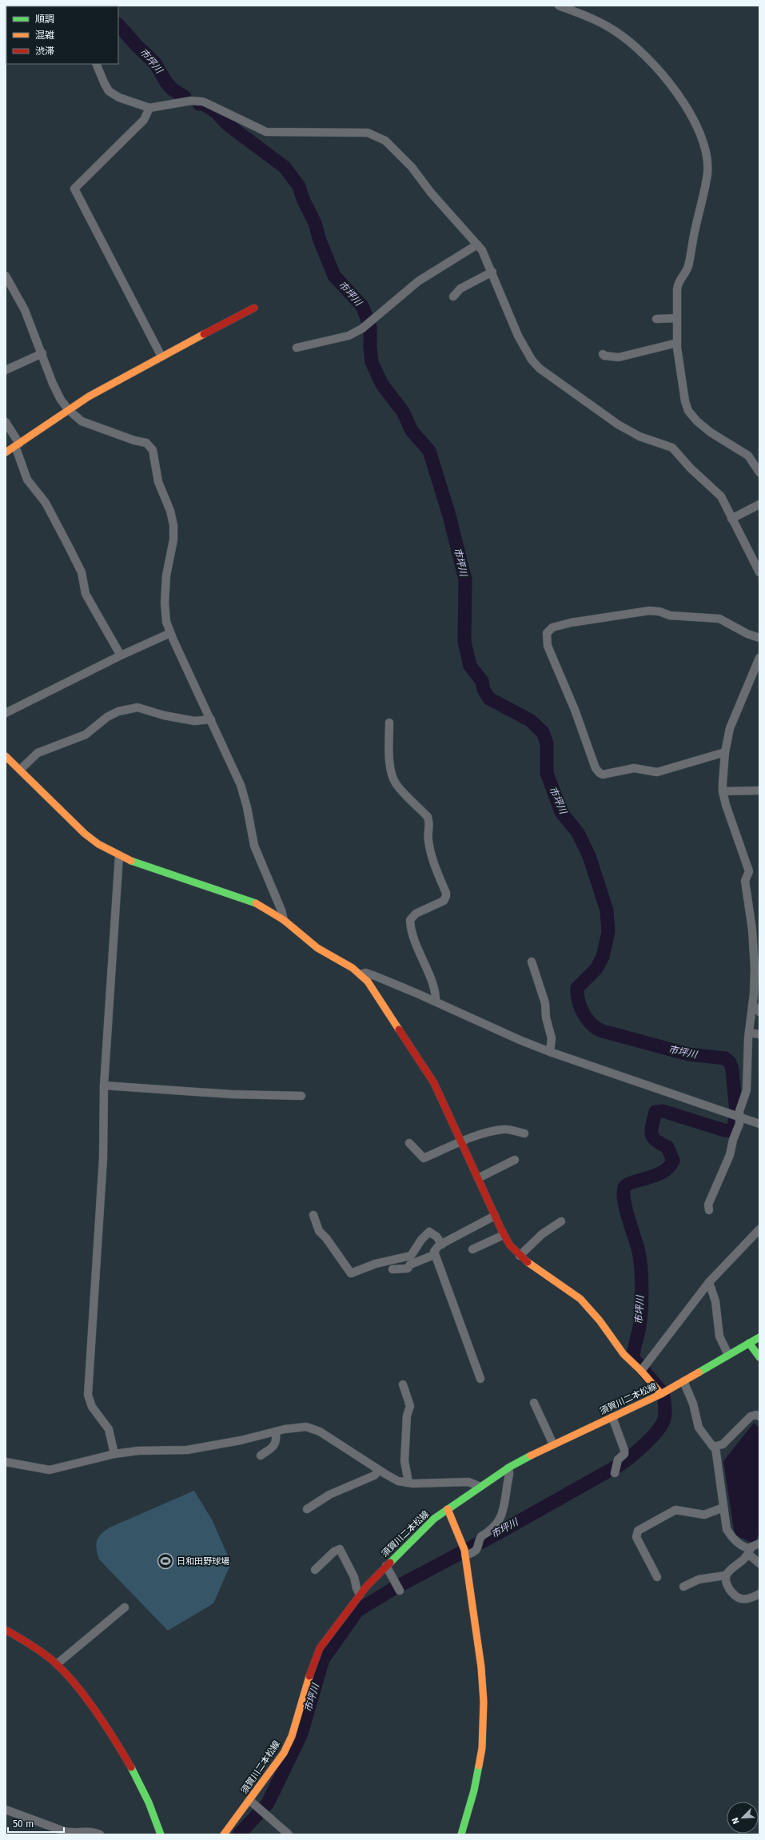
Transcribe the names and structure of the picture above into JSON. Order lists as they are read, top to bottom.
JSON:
{
  "streets": {
    "street": ["須賀川二本松線"]
  },
  "water": ["市坪川"],
  "places": {
    "sports": ["日和田野球場"]
  },
  "legend": ["順調", "混雑", "渋滞"],
  "scale_bar": "50 m",
  "north": "bottom left"
}
